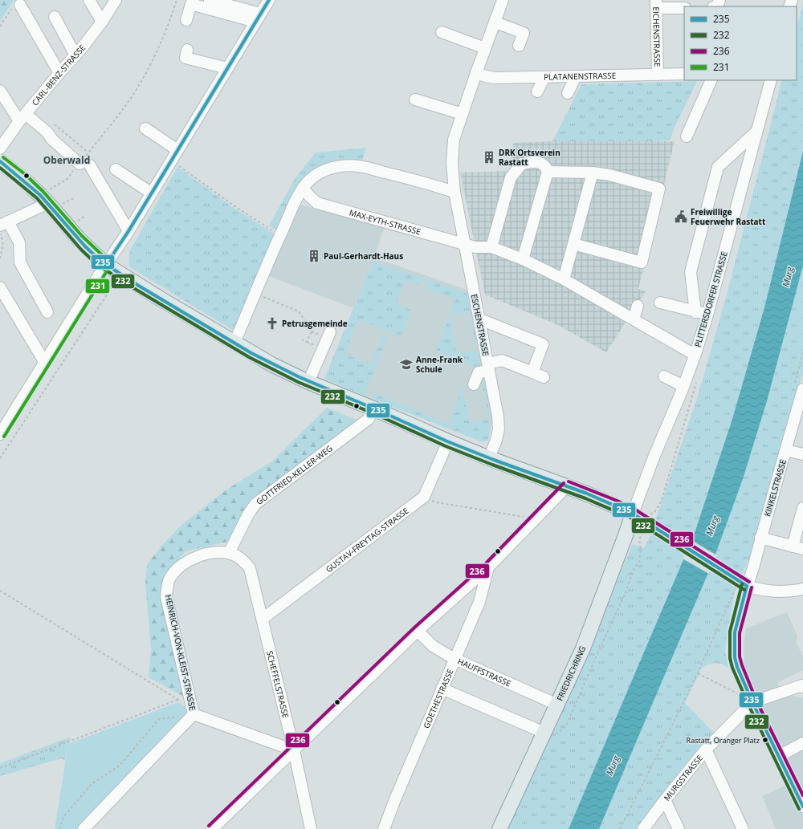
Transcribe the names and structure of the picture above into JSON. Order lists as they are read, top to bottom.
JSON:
{
  "streets": {
    "main road": ["FRIEDRICHRING"],
    "street": [
      "EICHENSTRASSE",
      "CARL-BENZ-STRASSE",
      "PLATANENSTRASSE",
      "MAX-EYTH-STRASSE",
      "PLITTERSDORFER STRASSE",
      "ESCHENSTRASSE",
      "GOTTFRIED-KELLER-WEG",
      "KINKELSTRASSE",
      "GUSTAV-FREYTAG-STRASSE",
      "HEINRICH-VON-KLEIST-STRASSE",
      "HAUFFSTRASSE",
      "SCHEFFELSTRASSE",
      "GOETHESTRASSE",
      "MURGSTRASSE"
    ]
  },
  "crossings": [
    ["EICHENSTRASSE", "PLATANENSTRASSE"],
    ["PLATANENSTRASSE", "ESCHENSTRASSE"],
    ["MAX-EYTH-STRASSE", "PLITTERSDORFER STRASSE"],
    ["MAX-EYTH-STRASSE", "ESCHENSTRASSE"],
    ["PLITTERSDORFER STRASSE", "FRIEDRICHRING"],
    ["GOTTFRIED-KELLER-WEG", "HEINRICH-VON-KLEIST-STRASSE"],
    ["KINKELSTRASSE", "MURGSTRASSE"],
    ["GUSTAV-FREYTAG-STRASSE", "HEINRICH-VON-KLEIST-STRASSE"],
    ["GUSTAV-FREYTAG-STRASSE", "SCHEFFELSTRASSE"],
    ["HEINRICH-VON-KLEIST-STRASSE", "SCHEFFELSTRASSE"],
    ["HAUFFSTRASSE", "FRIEDRICHRING"],
    ["HAUFFSTRASSE", "GOETHESTRASSE"]
  ],
  "districts": ["Oberwald"],
  "water": ["Murg"],
  "places": {
    "building": ["DRK Ortsverein Rastatt", "Paul-Gerhardt-Haus"],
    "public building": ["Freiwillige Feuerwehr Rastatt"],
    "church": ["Petrusgemeinde"],
    "school or university": ["Anne-Frank Schule"],
    "other": ["Rastatt, Oranger Platz"]
  },
  "lines": [
    "transit line 235",
    "transit line 231",
    "transit line 232",
    "transit line 236"
  ],
  "legend": [
    "235",
    "232",
    "236",
    "231"
  ]
}
